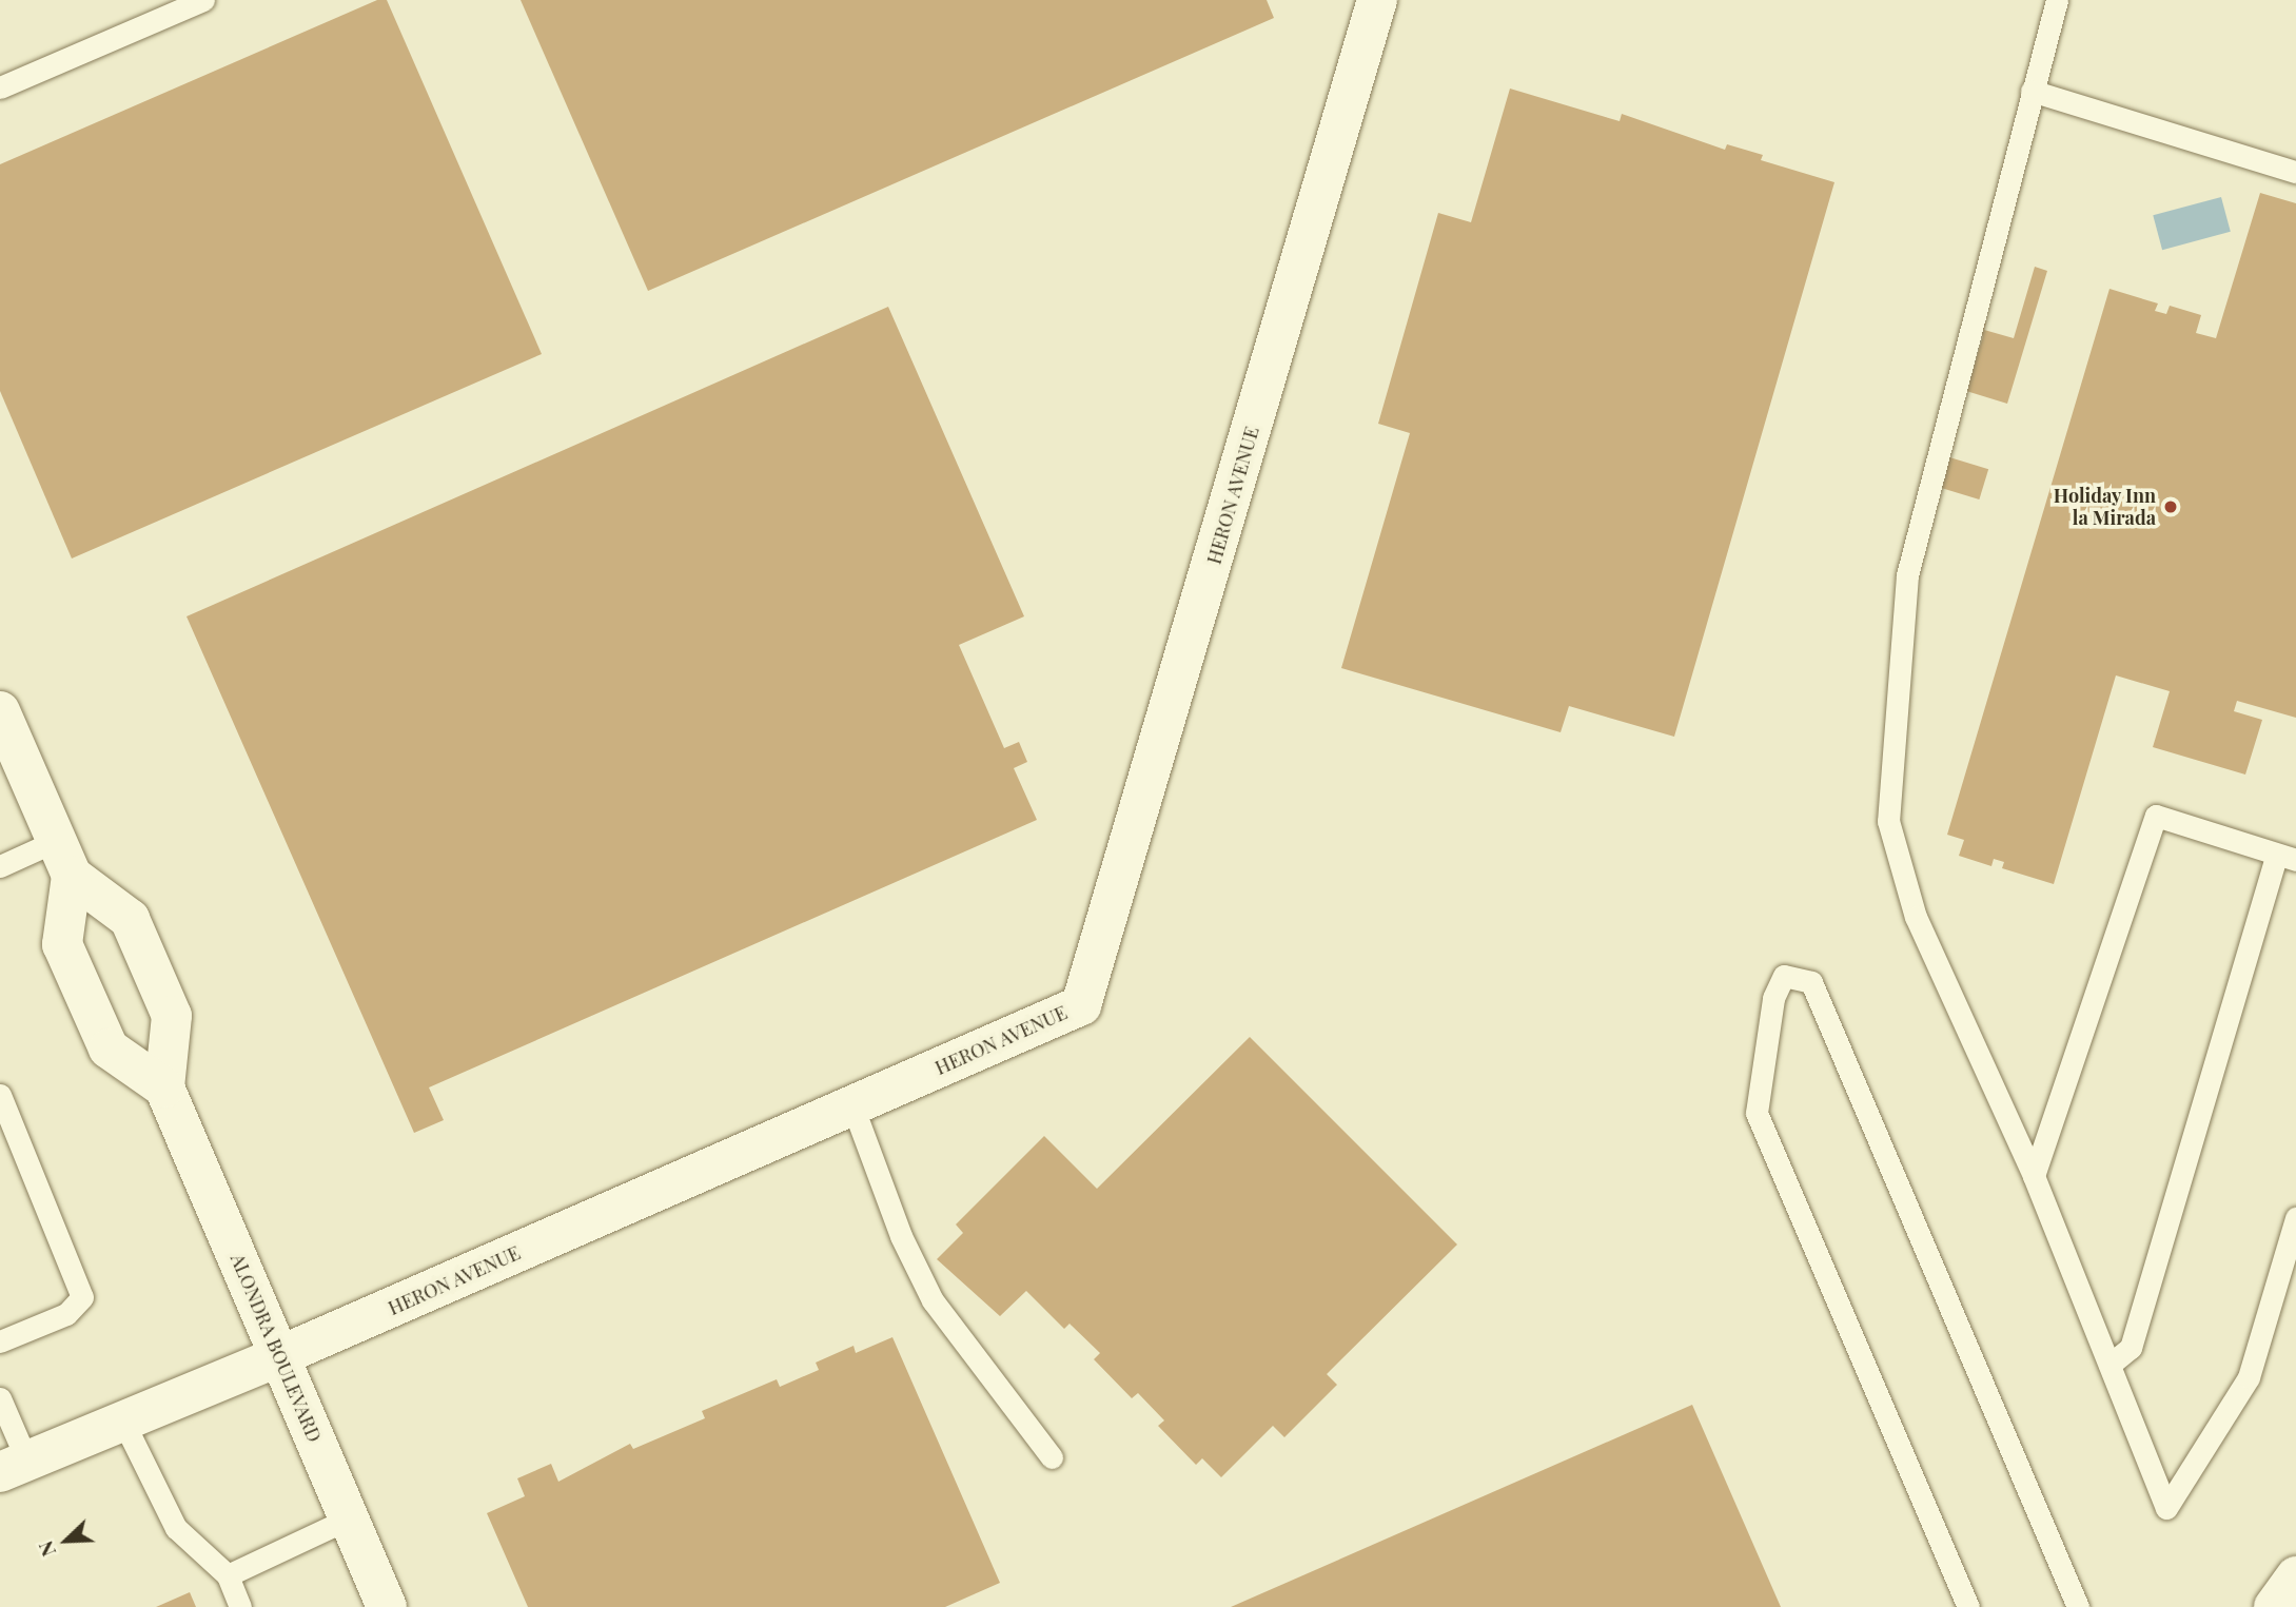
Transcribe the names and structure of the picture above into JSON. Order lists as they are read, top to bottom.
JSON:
{
  "streets": {
    "street": ["HERON AVENUE", "ALONDRA BOULEVARD"]
  },
  "crossings": [
    ["HERON AVENUE", "ALONDRA BOULEVARD"]
  ],
  "places": ["Holiday Inn la Mirada"],
  "north": "bottom left"
}
